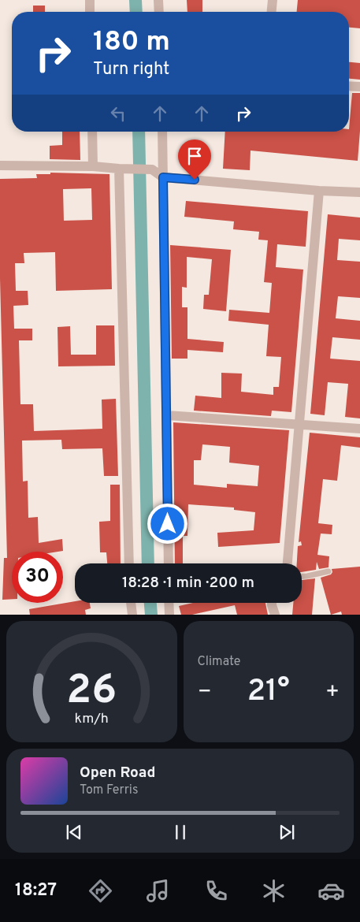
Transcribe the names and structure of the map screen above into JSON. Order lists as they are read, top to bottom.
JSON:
{
  "page": {
    "turn": ["180 m", "Turn right"],
    "limit": "30",
    "trip": "18:28 · 1 min · 200 m",
    "tile": "Climate",
    "heat": ["−", "21°", "+"],
    "song": ["Open Road", "Tom Ferris"],
    "tabs": "18:27",
    "gauge": ["26", "km/h"]
  }
}
